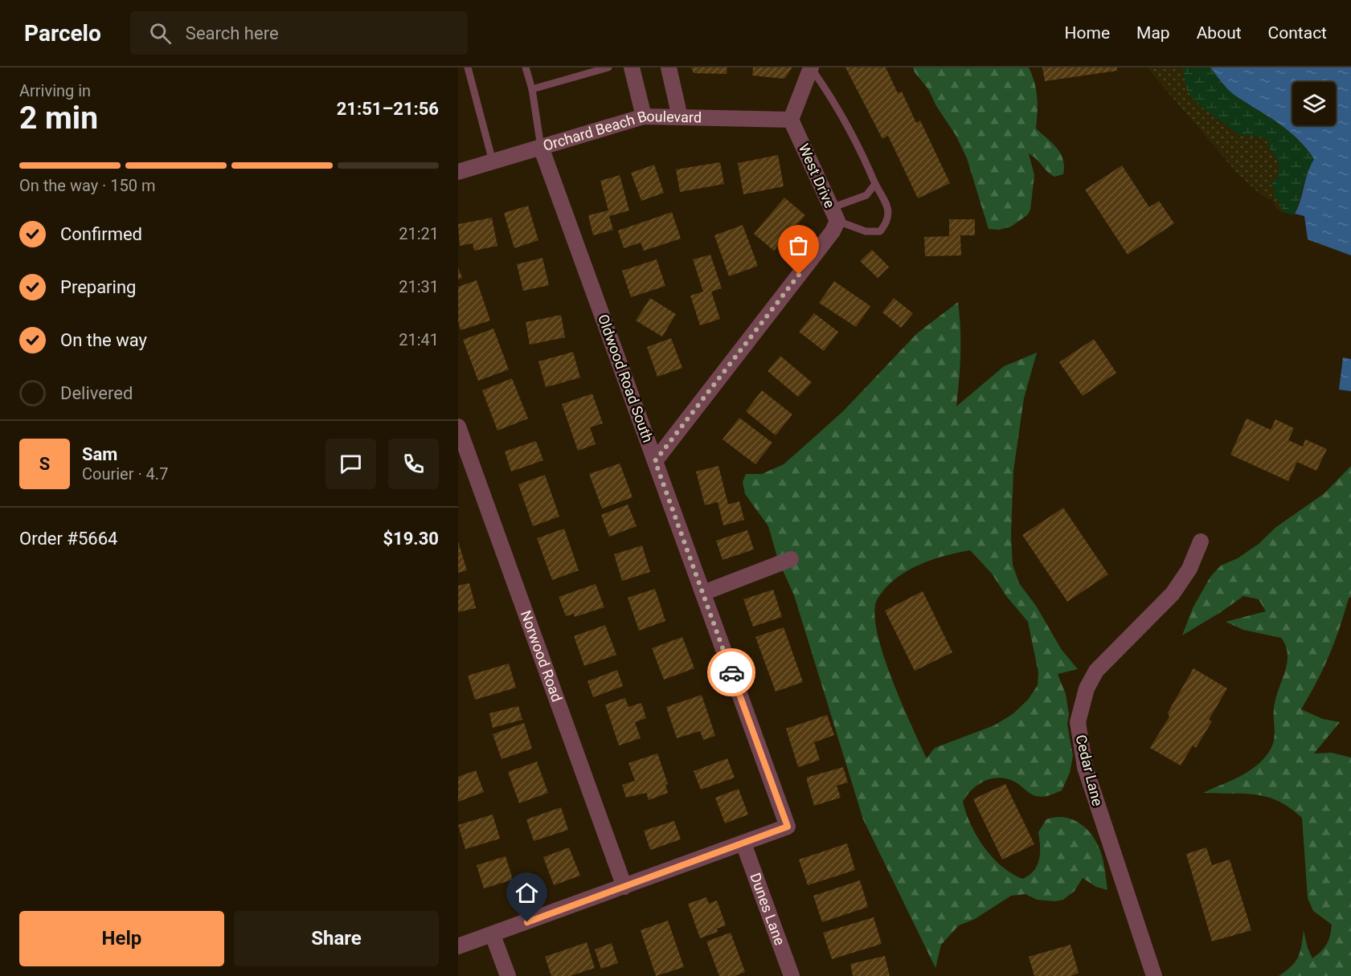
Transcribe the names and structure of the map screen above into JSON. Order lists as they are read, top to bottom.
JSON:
{
  "streets": {
    "street": [
      "Orchard Beach Boulevard",
      "West Drive",
      "Oldwood Road South",
      "Norwood Road",
      "Cedar Lane",
      "Dunes Lane"
    ]
  },
  "crossings": [
    ["Orchard Beach Boulevard", "West Drive"],
    ["Orchard Beach Boulevard", "Oldwood Road South"],
    ["West Drive", "Oldwood Road South"],
    ["Oldwood Road South", "Dunes Lane"]
  ],
  "page": {
    "header": "Parcelo",
    "search": "Search here",
    "nav": [
      "Home",
      "Map",
      "About",
      "Contact"
    ],
    "heading": ["2 min", "Arriving in", "21:51–21:56"],
    "panel": [
      "Sam",
      "Courier · 4.7",
      "Order #5664",
      "$19.30"
    ],
    "bar": "On the way · 150 m",
    "list": [
      ["Confirmed", "21:21"],
      ["Preparing", "21:31"],
      ["On the way", "21:41"],
      "Delivered"
    ],
    "round": "S",
    "buttons": ["Help", "Share"]
  }
}
